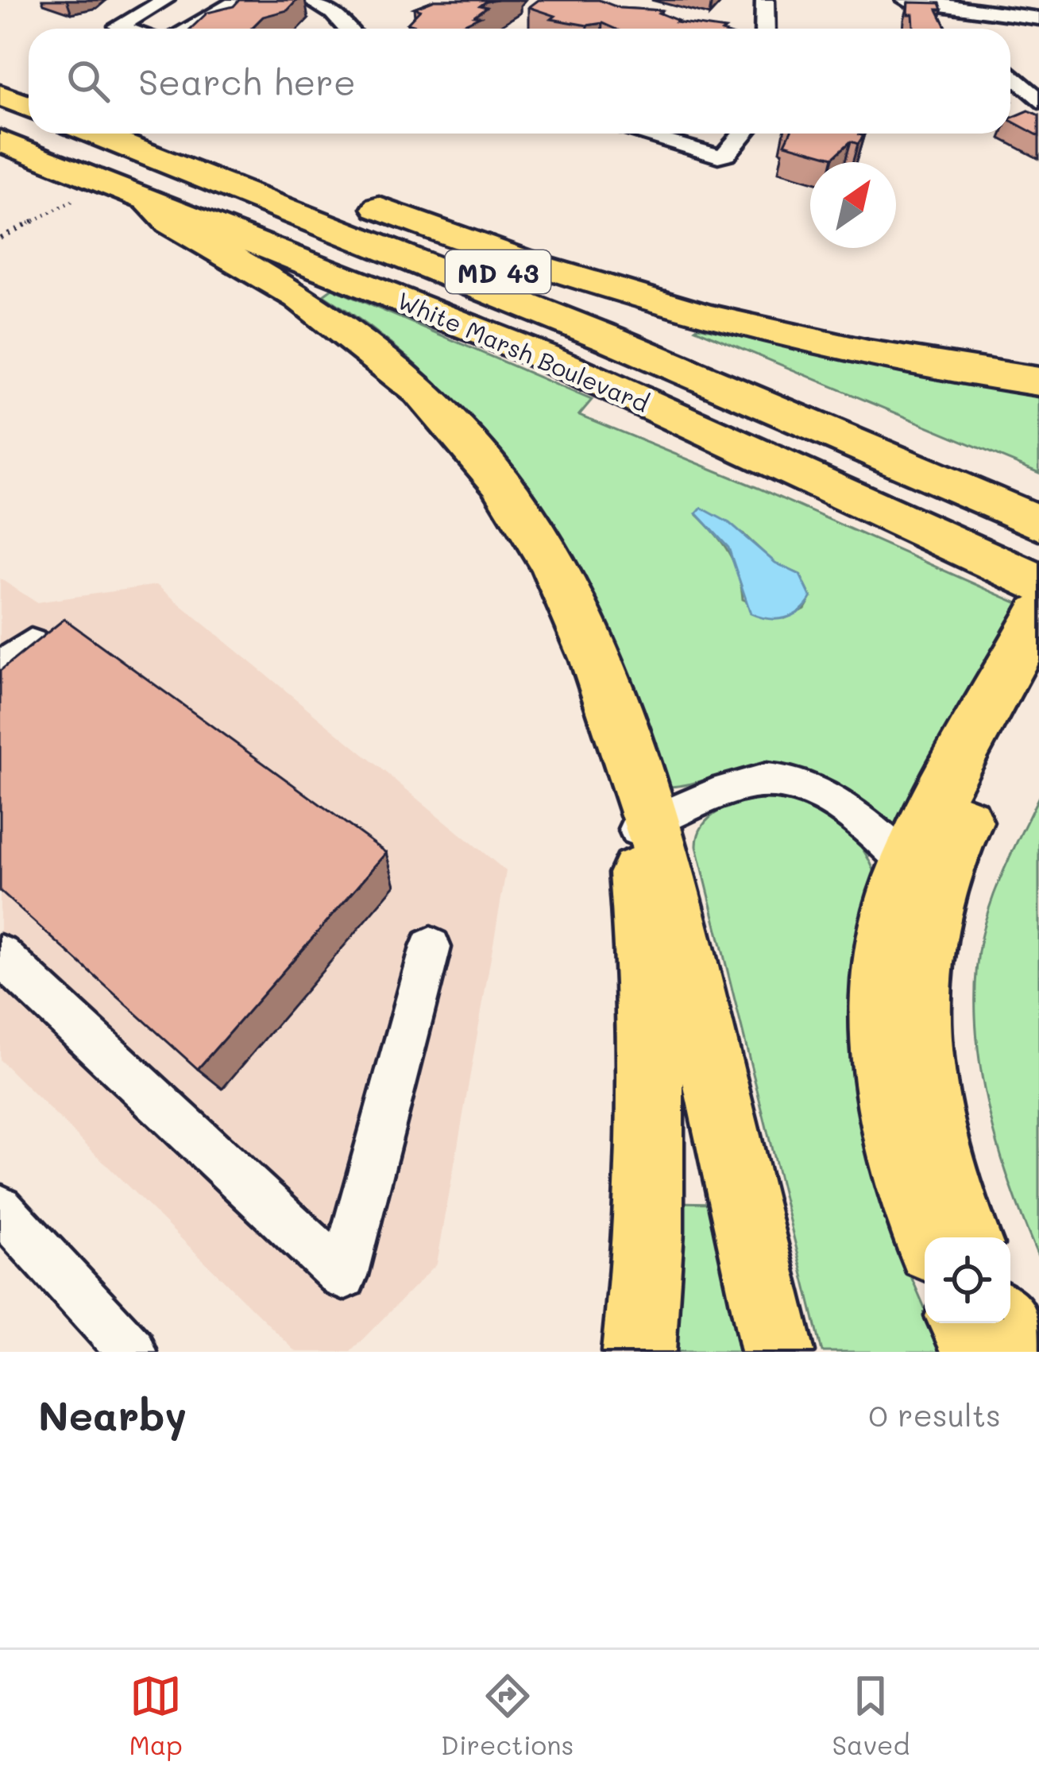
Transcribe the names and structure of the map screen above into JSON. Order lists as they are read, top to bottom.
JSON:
{
  "streets": {
    "highway": ["MD 43", "White Marsh Boulevard"]
  },
  "north": "top right",
  "page": {
    "search": "Search here",
    "heading": ["Nearby", "0 results"],
    "nav": ["Map", "Directions", "Saved"]
  }
}
